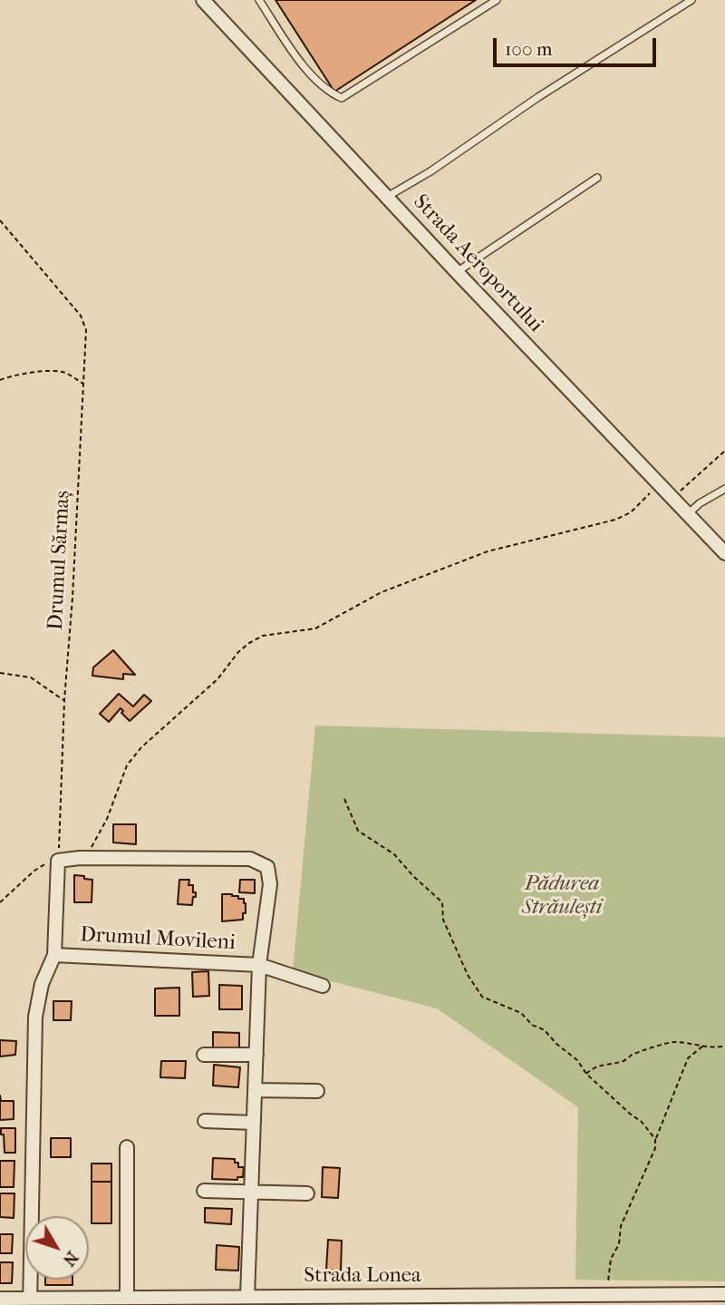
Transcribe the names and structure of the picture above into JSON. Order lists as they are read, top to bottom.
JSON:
{
  "streets": {
    "street": ["Strada Aeroportului", "Drumul Movileni", "Strada Lonea"],
    "path": ["Drumul Sărmaș"]
  },
  "parks": ["Pădurea Străulești"],
  "scale_bar": "100 m",
  "north": "bottom right"
}
